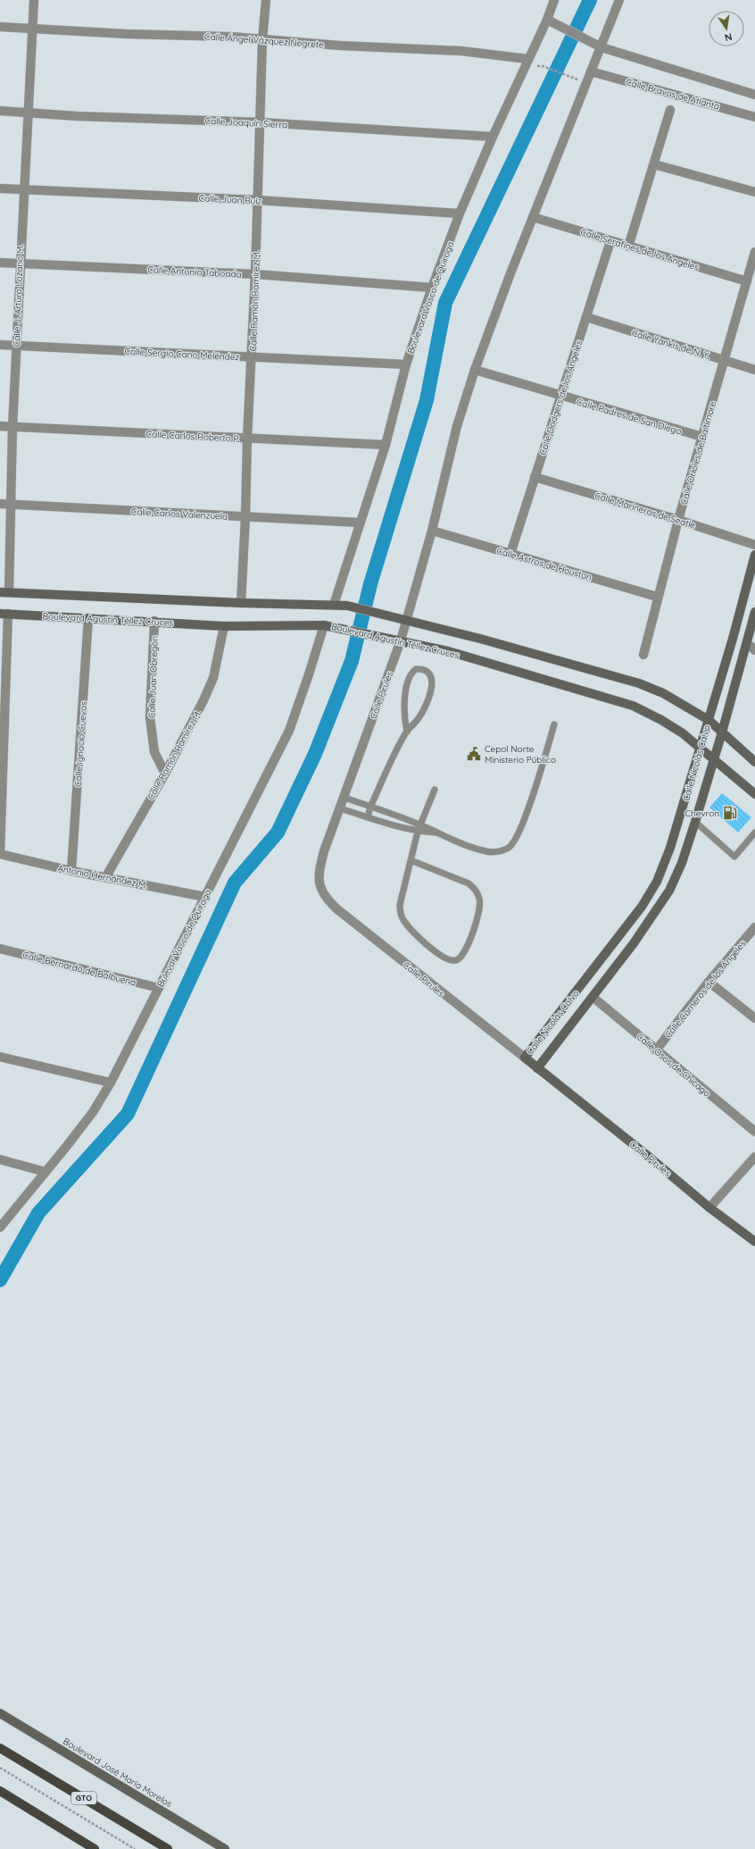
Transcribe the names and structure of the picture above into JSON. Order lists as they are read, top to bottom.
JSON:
{
  "streets": {
    "main road": ["GTO"],
    "street": [
      "Calle Ángel Vázquez Negrete",
      "Calle Bravos de Atlanta",
      "Calle Joaquín Sierra",
      "Calle Juan Ruiz",
      "Calle Serafines de los Angeles",
      "Calle Antonio Taboada",
      "Calle J. Arturo Lozano M.",
      "Boulevard Vasco de Quiroga",
      "Calle Ramón Ramírez M.",
      "Calle Yankis de N. Y.",
      "Calle Sergio Cano Meléndez",
      "Calle Dodgers de los Ángeles",
      "Calle Padres de San Diego",
      "Calle Carlos Roberto P.",
      "Calle Orioles de Baltimore",
      "Calle Marineros de Seatle",
      "Calle Carlos Valenzuela",
      "Calle Astros de Houston",
      "Boulevard Agustín Téllez Cruces",
      "Calle Juan Obregón",
      "Calle Pirules",
      "Calle Ignacio Cuevas",
      "Calle Nicolás Calvo",
      "Antonio Hernández M.",
      "Bulevar Vasco de Quiroga",
      "Calle Bernardo de Balbuena",
      "Calle Carneros de los Ángeles",
      "Calle Osos de Chicago",
      "Boulevard José María Morelos"
    ]
  },
  "crossings": [
    ["Calle Ángel Vázquez Negrete", "Calle J. Arturo Lozano M."],
    ["Calle Ángel Vázquez Negrete", "Boulevard Vasco de Quiroga"],
    ["Calle Ángel Vázquez Negrete", "Calle Ramón Ramírez M."],
    ["Calle Bravos de Atlanta", "Calle Pirules"],
    ["Calle Joaquín Sierra", "Calle J. Arturo Lozano M."],
    ["Calle Joaquín Sierra", "Boulevard Vasco de Quiroga"],
    ["Calle Joaquín Sierra", "Calle Ramón Ramírez M."],
    ["Calle Juan Ruiz", "Calle J. Arturo Lozano M."],
    ["Calle Juan Ruiz", "Boulevard Vasco de Quiroga"],
    ["Calle Juan Ruiz", "Calle Ramón Ramírez M."],
    ["Calle Serafines de los Angeles", "Calle Dodgers de los Ángeles"],
    ["Calle Serafines de los Angeles", "Calle Orioles de Baltimore"],
    ["Calle Serafines de los Angeles", "Calle Pirules"],
    ["Calle Antonio Taboada", "Calle J. Arturo Lozano M."],
    ["Calle Antonio Taboada", "Boulevard Vasco de Quiroga"],
    ["Calle Antonio Taboada", "Calle Ramón Ramírez M."],
    ["Calle J. Arturo Lozano M.", "Calle Sergio Cano Meléndez"],
    ["Calle J. Arturo Lozano M.", "Calle Carlos Roberto P."],
    ["Calle J. Arturo Lozano M.", "Calle Carlos Valenzuela"],
    ["Boulevard Vasco de Quiroga", "Calle Sergio Cano Meléndez"],
    ["Boulevard Vasco de Quiroga", "Calle Carlos Roberto P."],
    ["Boulevard Vasco de Quiroga", "Calle Carlos Valenzuela"],
    ["Calle Ramón Ramírez M.", "Calle Sergio Cano Meléndez"],
    ["Calle Ramón Ramírez M.", "Calle Carlos Roberto P."],
    ["Calle Ramón Ramírez M.", "Calle Carlos Valenzuela"],
    ["Calle Ramón Ramírez M.", "Boulevard Agustín Téllez Cruces"],
    ["Calle Ramón Ramírez M.", "Calle Juan Obregón"],
    ["Calle Ramón Ramírez M.", "Antonio Hernández M."],
    ["Calle Yankis de N. Y.", "Calle Dodgers de los Ángeles"],
    ["Calle Yankis de N. Y.", "Calle Orioles de Baltimore"],
    ["Calle Dodgers de los Ángeles", "Calle Padres de San Diego"],
    ["Calle Dodgers de los Ángeles", "Calle Marineros de Seatle"],
    ["Calle Dodgers de los Ángeles", "Calle Astros de Houston"],
    ["Calle Padres de San Diego", "Calle Orioles de Baltimore"],
    ["Calle Padres de San Diego", "Calle Pirules"],
    ["Calle Orioles de Baltimore", "Calle Marineros de Seatle"],
    ["Calle Orioles de Baltimore", "Calle Astros de Houston"],
    ["Calle Astros de Houston", "Calle Pirules"],
    ["Boulevard Agustín Téllez Cruces", "Calle Juan Obregón"],
    ["Boulevard Agustín Téllez Cruces", "Calle Pirules"],
    ["Boulevard Agustín Téllez Cruces", "Calle Ignacio Cuevas"],
    ["Boulevard Agustín Téllez Cruces", "Calle Nicolás Calvo"],
    ["Boulevard Agustín Téllez Cruces", "Bulevar Vasco de Quiroga"],
    ["Calle Pirules", "Calle Nicolás Calvo"],
    ["Calle Ignacio Cuevas", "Antonio Hernández M."],
    ["Calle Nicolás Calvo", "Calle Osos de Chicago"],
    ["Antonio Hernández M.", "Bulevar Vasco de Quiroga"],
    ["Bulevar Vasco de Quiroga", "Calle Bernardo de Balbuena"],
    ["Calle Carneros de los Ángeles", "Calle Osos de Chicago"]
  ],
  "places": {
    "public building": ["Cepol Norte Ministerio Público"],
    "fuel station": ["Chevron"]
  },
  "north": "bottom"
}
